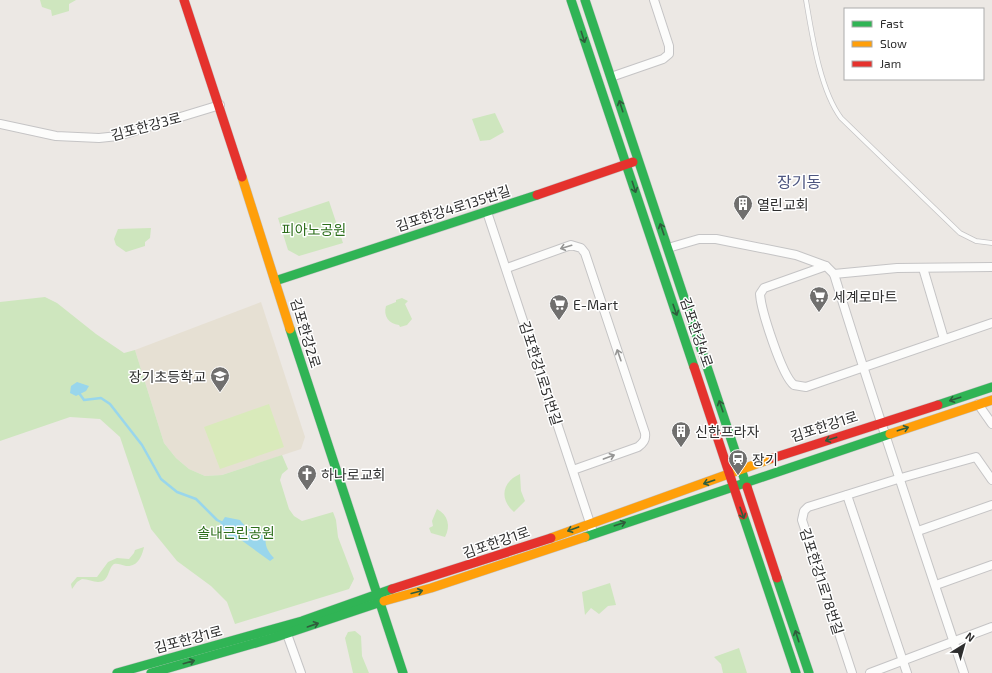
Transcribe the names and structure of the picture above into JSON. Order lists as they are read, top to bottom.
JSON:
{
  "streets": {
    "street": [
      "김포한강3로",
      "김포한강4로135번길",
      "김포한강4로",
      "김포한강2로",
      "김포한강1로51번길",
      "김포한강1로",
      "김포한강1로78번길"
    ]
  },
  "crossings": [
    ["김포한강3로", "김포한강2로"],
    ["김포한강4로135번길", "김포한강4로"],
    ["김포한강4로135번길", "김포한강2로"],
    ["김포한강4로135번길", "김포한강1로51번길"],
    ["김포한강4로", "김포한강1로"],
    ["김포한강2로", "김포한강1로"],
    ["김포한강1로51번길", "김포한강1로"]
  ],
  "districts": ["장기동"],
  "parks": ["피아노공원", "솔내근린공원"],
  "places": {
    "building": ["열린교회", "신한프라자"],
    "supermarket": ["세계로마트", "E-Mart"],
    "school or university": ["장기초등학교"],
    "station": ["장기"],
    "church": ["하나로교회"]
  },
  "legend": ["Fast", "Slow", "Jam"],
  "north": "top right"
}
